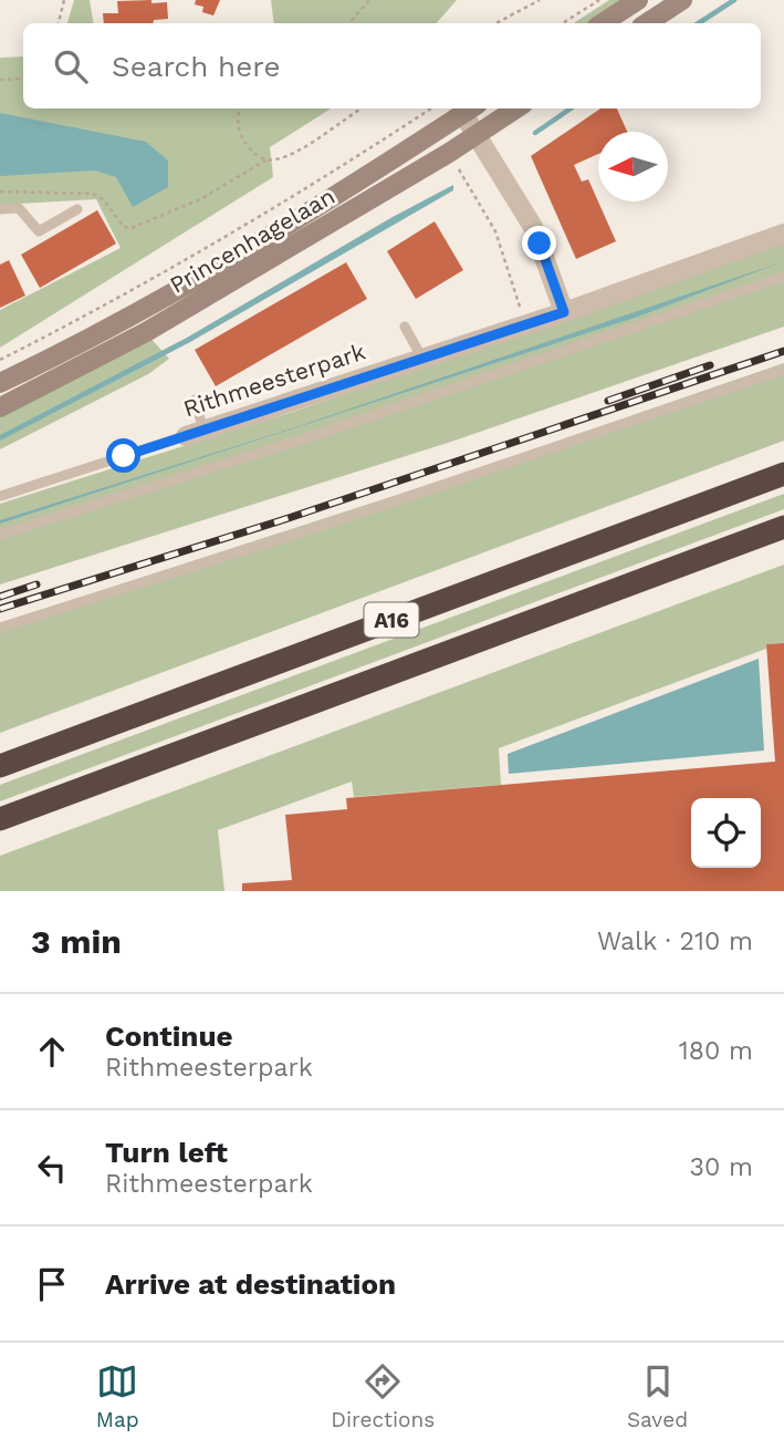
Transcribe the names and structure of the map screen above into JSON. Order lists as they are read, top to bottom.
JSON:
{
  "streets": {
    "highway": ["A16"],
    "main road": ["Princenhagelaan"],
    "street": ["Rithmeesterpark"]
  },
  "north": "left",
  "page": {
    "search": "Search here",
    "heading": ["3 min", "Walk · 210 m"],
    "list": [
      ["Continue", "Rithmeesterpark", "180 m"],
      ["Turn left", "Rithmeesterpark", "30 m"],
      "Arrive at destination"
    ],
    "nav": ["Map", "Directions", "Saved"]
  }
}
